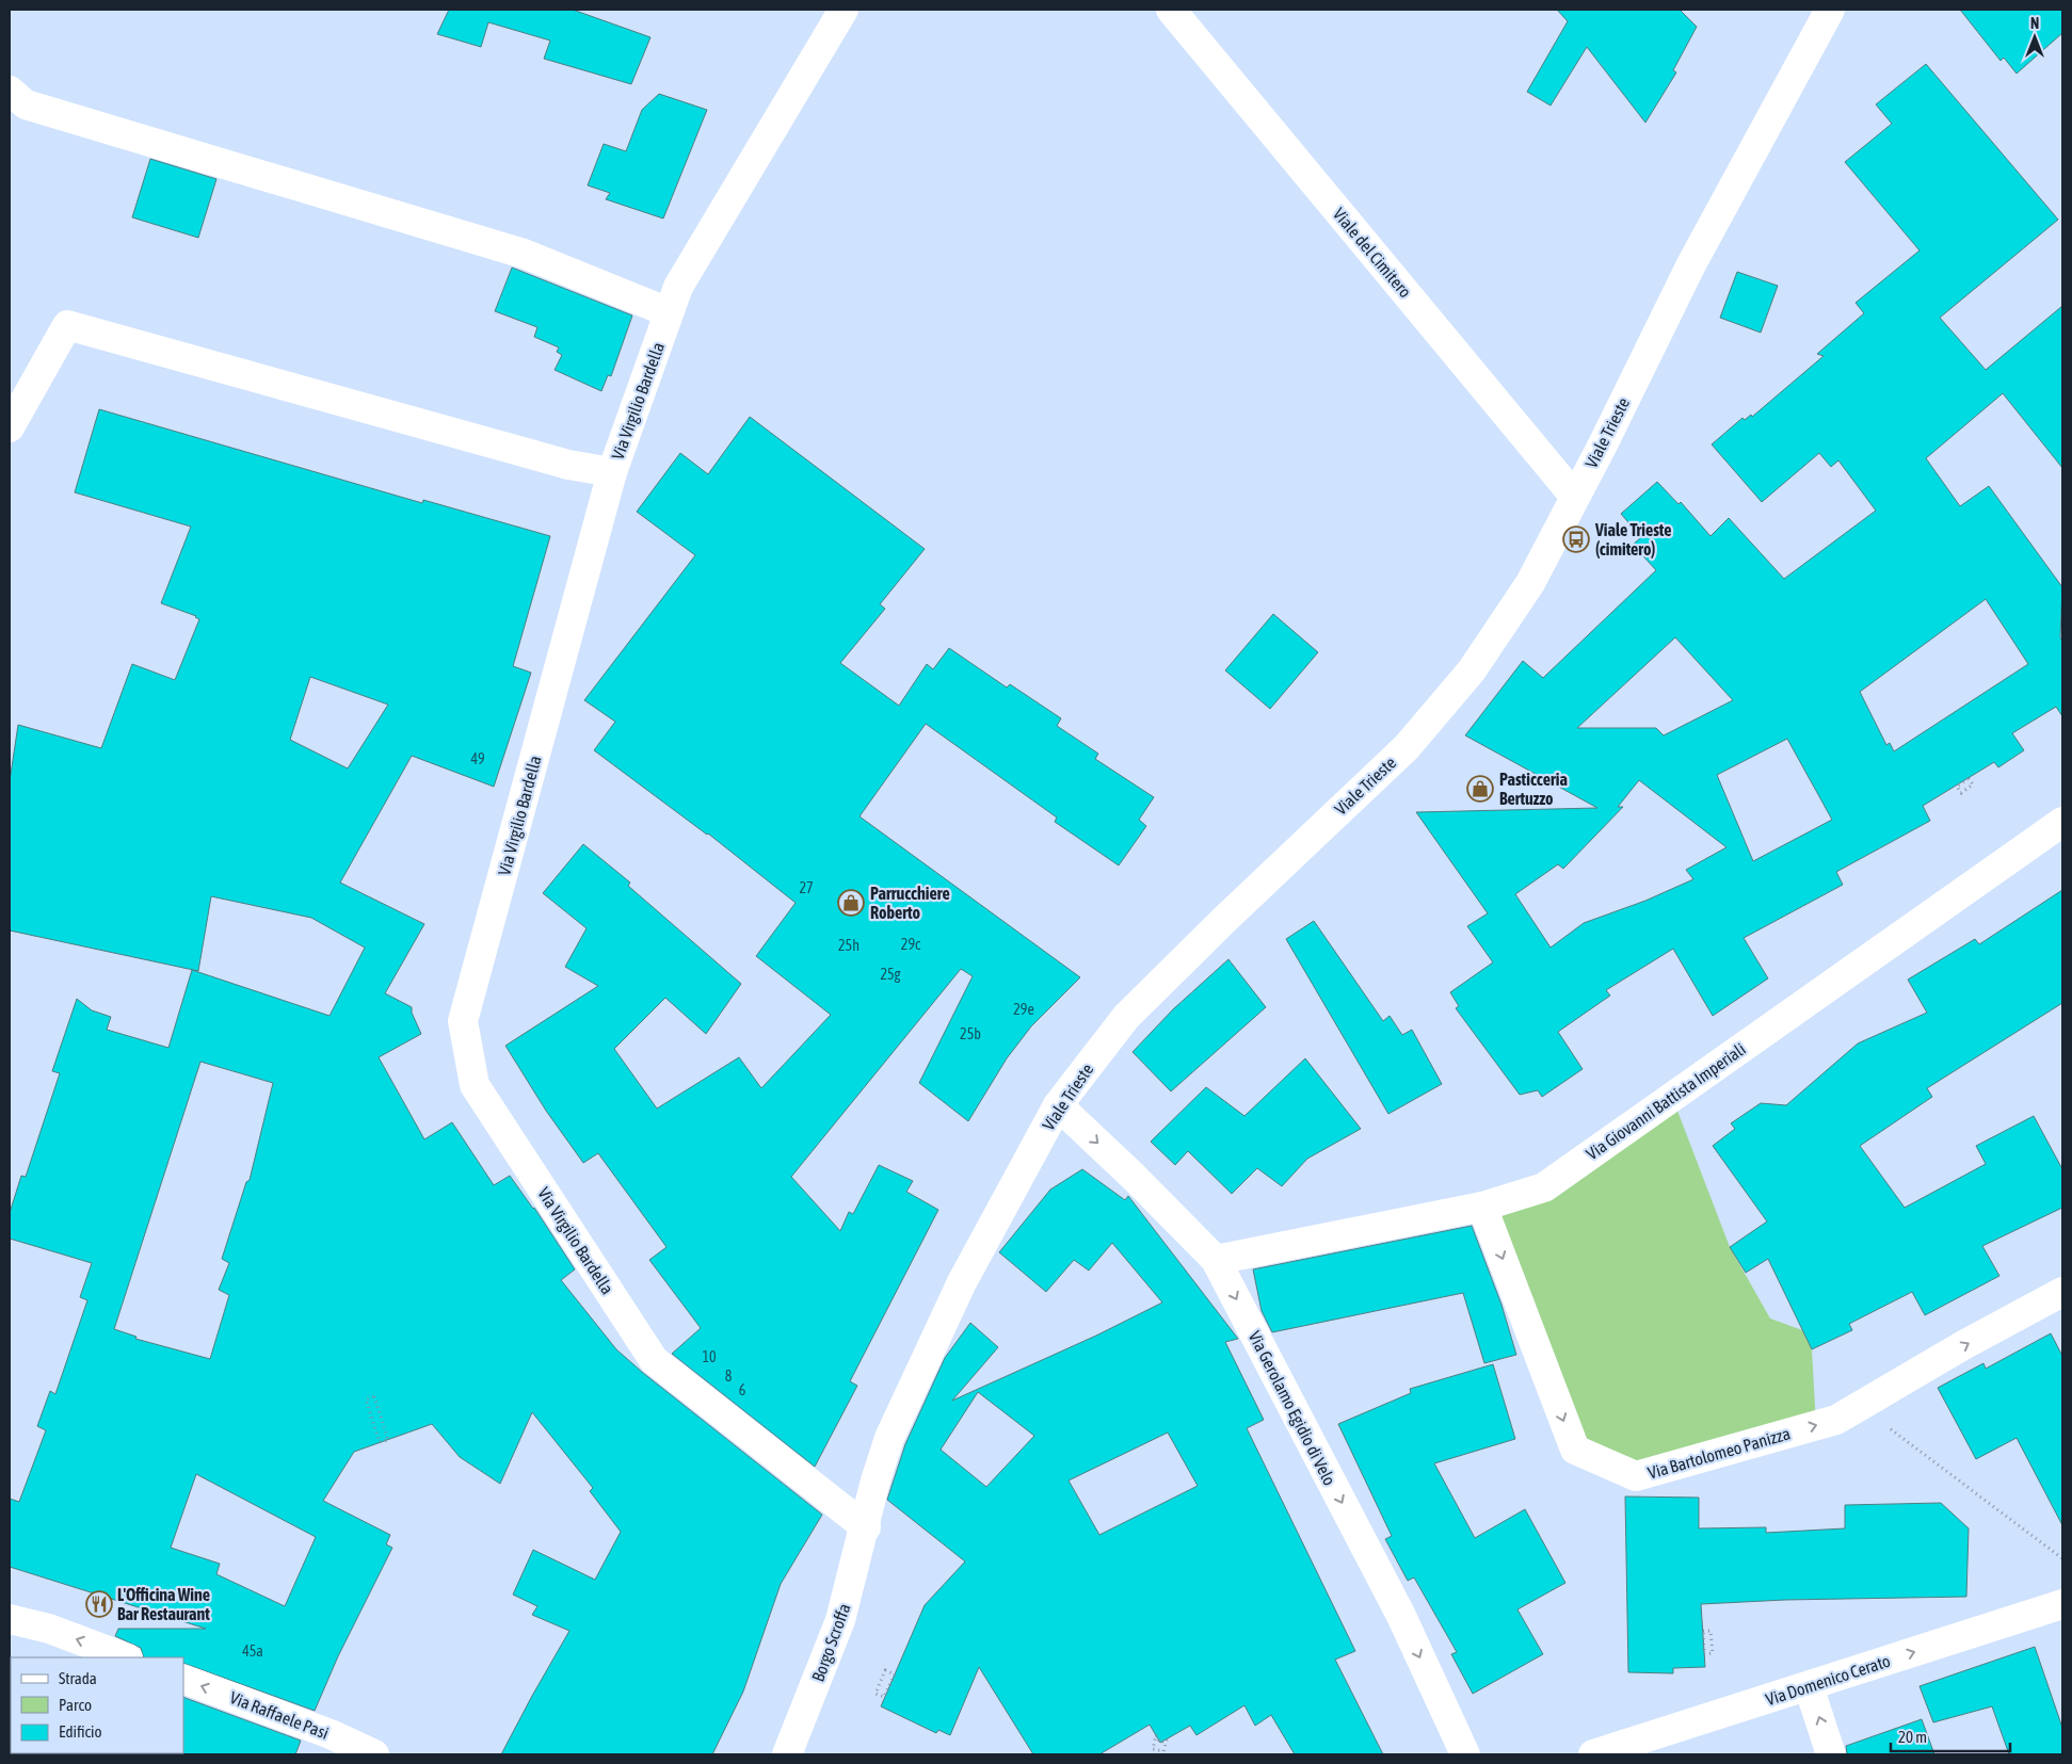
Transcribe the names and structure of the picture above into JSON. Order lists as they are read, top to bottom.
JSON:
{
  "streets": {
    "street": [
      "Viale del Cimitero",
      "Via Virgilio Bardella",
      "Viale Trieste",
      "Via Giovanni Battista Imperiali",
      "Via Gerolamo Egidio di Velo",
      "Via Bartolomeo Panizza",
      "Borgo Scroffa",
      "Via Domenico Cerato",
      "Via Raffaele Pasi"
    ]
  },
  "crossings": [
    ["Viale del Cimitero", "Viale Trieste"],
    ["Via Virgilio Bardella", "Viale Trieste"],
    ["Via Virgilio Bardella", "Borgo Scroffa"],
    ["Viale Trieste", "Via Gerolamo Egidio di Velo"],
    ["Viale Trieste", "Borgo Scroffa"],
    ["Via Giovanni Battista Imperiali", "Via Gerolamo Egidio di Velo"],
    ["Via Giovanni Battista Imperiali", "Via Bartolomeo Panizza"]
  ],
  "one_way": ["Via Gerolamo Egidio di Velo", "Via Domenico Cerato", "Via Raffaele Pasi"],
  "places": {
    "bus stop": ["Viale Trieste (cimitero)"],
    "shop": ["Pasticceria Bertuzzo", "Parrucchiere Roberto"],
    "restaurant": ["L'Officina Wine Bar Restaurant"]
  },
  "house_numbers": [
    "49",
    "27",
    "29c",
    "25h",
    "25g",
    "29e",
    "25b",
    "10",
    "8",
    "6",
    "45a"
  ],
  "legend": ["Strada", "Parco", "Edificio"],
  "scale_bar": "20 m",
  "north": "top"
}
